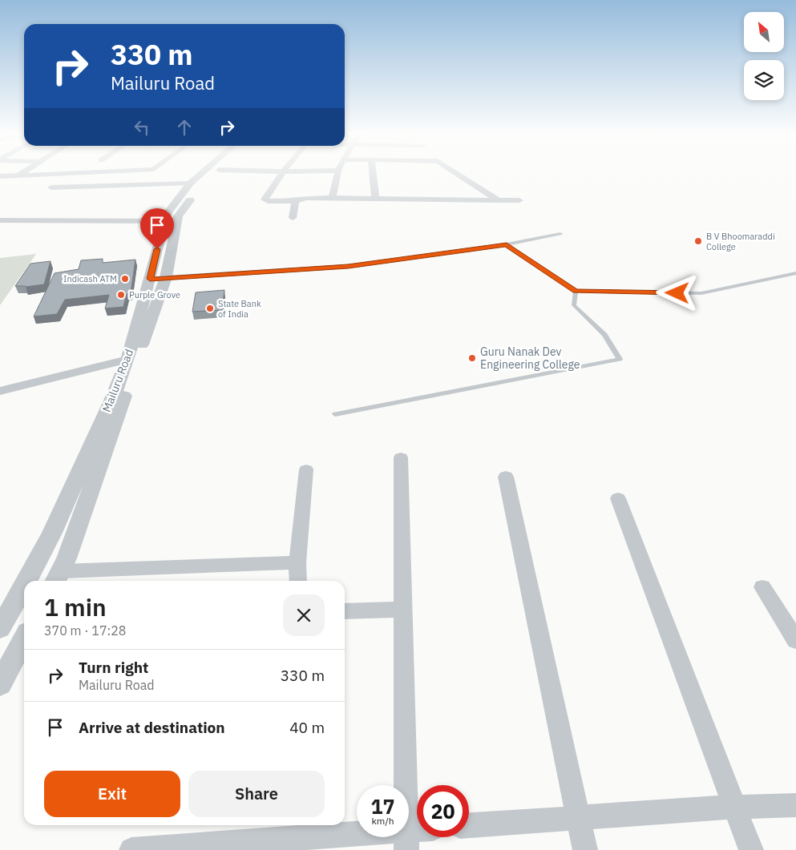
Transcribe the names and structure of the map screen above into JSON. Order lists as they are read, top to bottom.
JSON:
{
  "streets": {
    "street": ["Mailuru Road"]
  },
  "places": [
    "B V Bhoomaraddi College",
    "Indicash ATM",
    "Purple Grove",
    "State Bank of India",
    "Guru Nanak Dev Engineering College"
  ],
  "north": "top left",
  "page": {
    "turn": ["330 m", "Mailuru Road"],
    "heading": ["1 min", "370 m · 17:28"],
    "list": [
      {
        "name": "Turn right",
        "note": "Mailuru Road",
        "value": "330 m"
      },
      {
        "name": "Arrive at destination",
        "value": "40 m"
      }
    ],
    "buttons": ["Exit", "Share"],
    "speed": "17 km/h",
    "limit": "20"
  }
}
